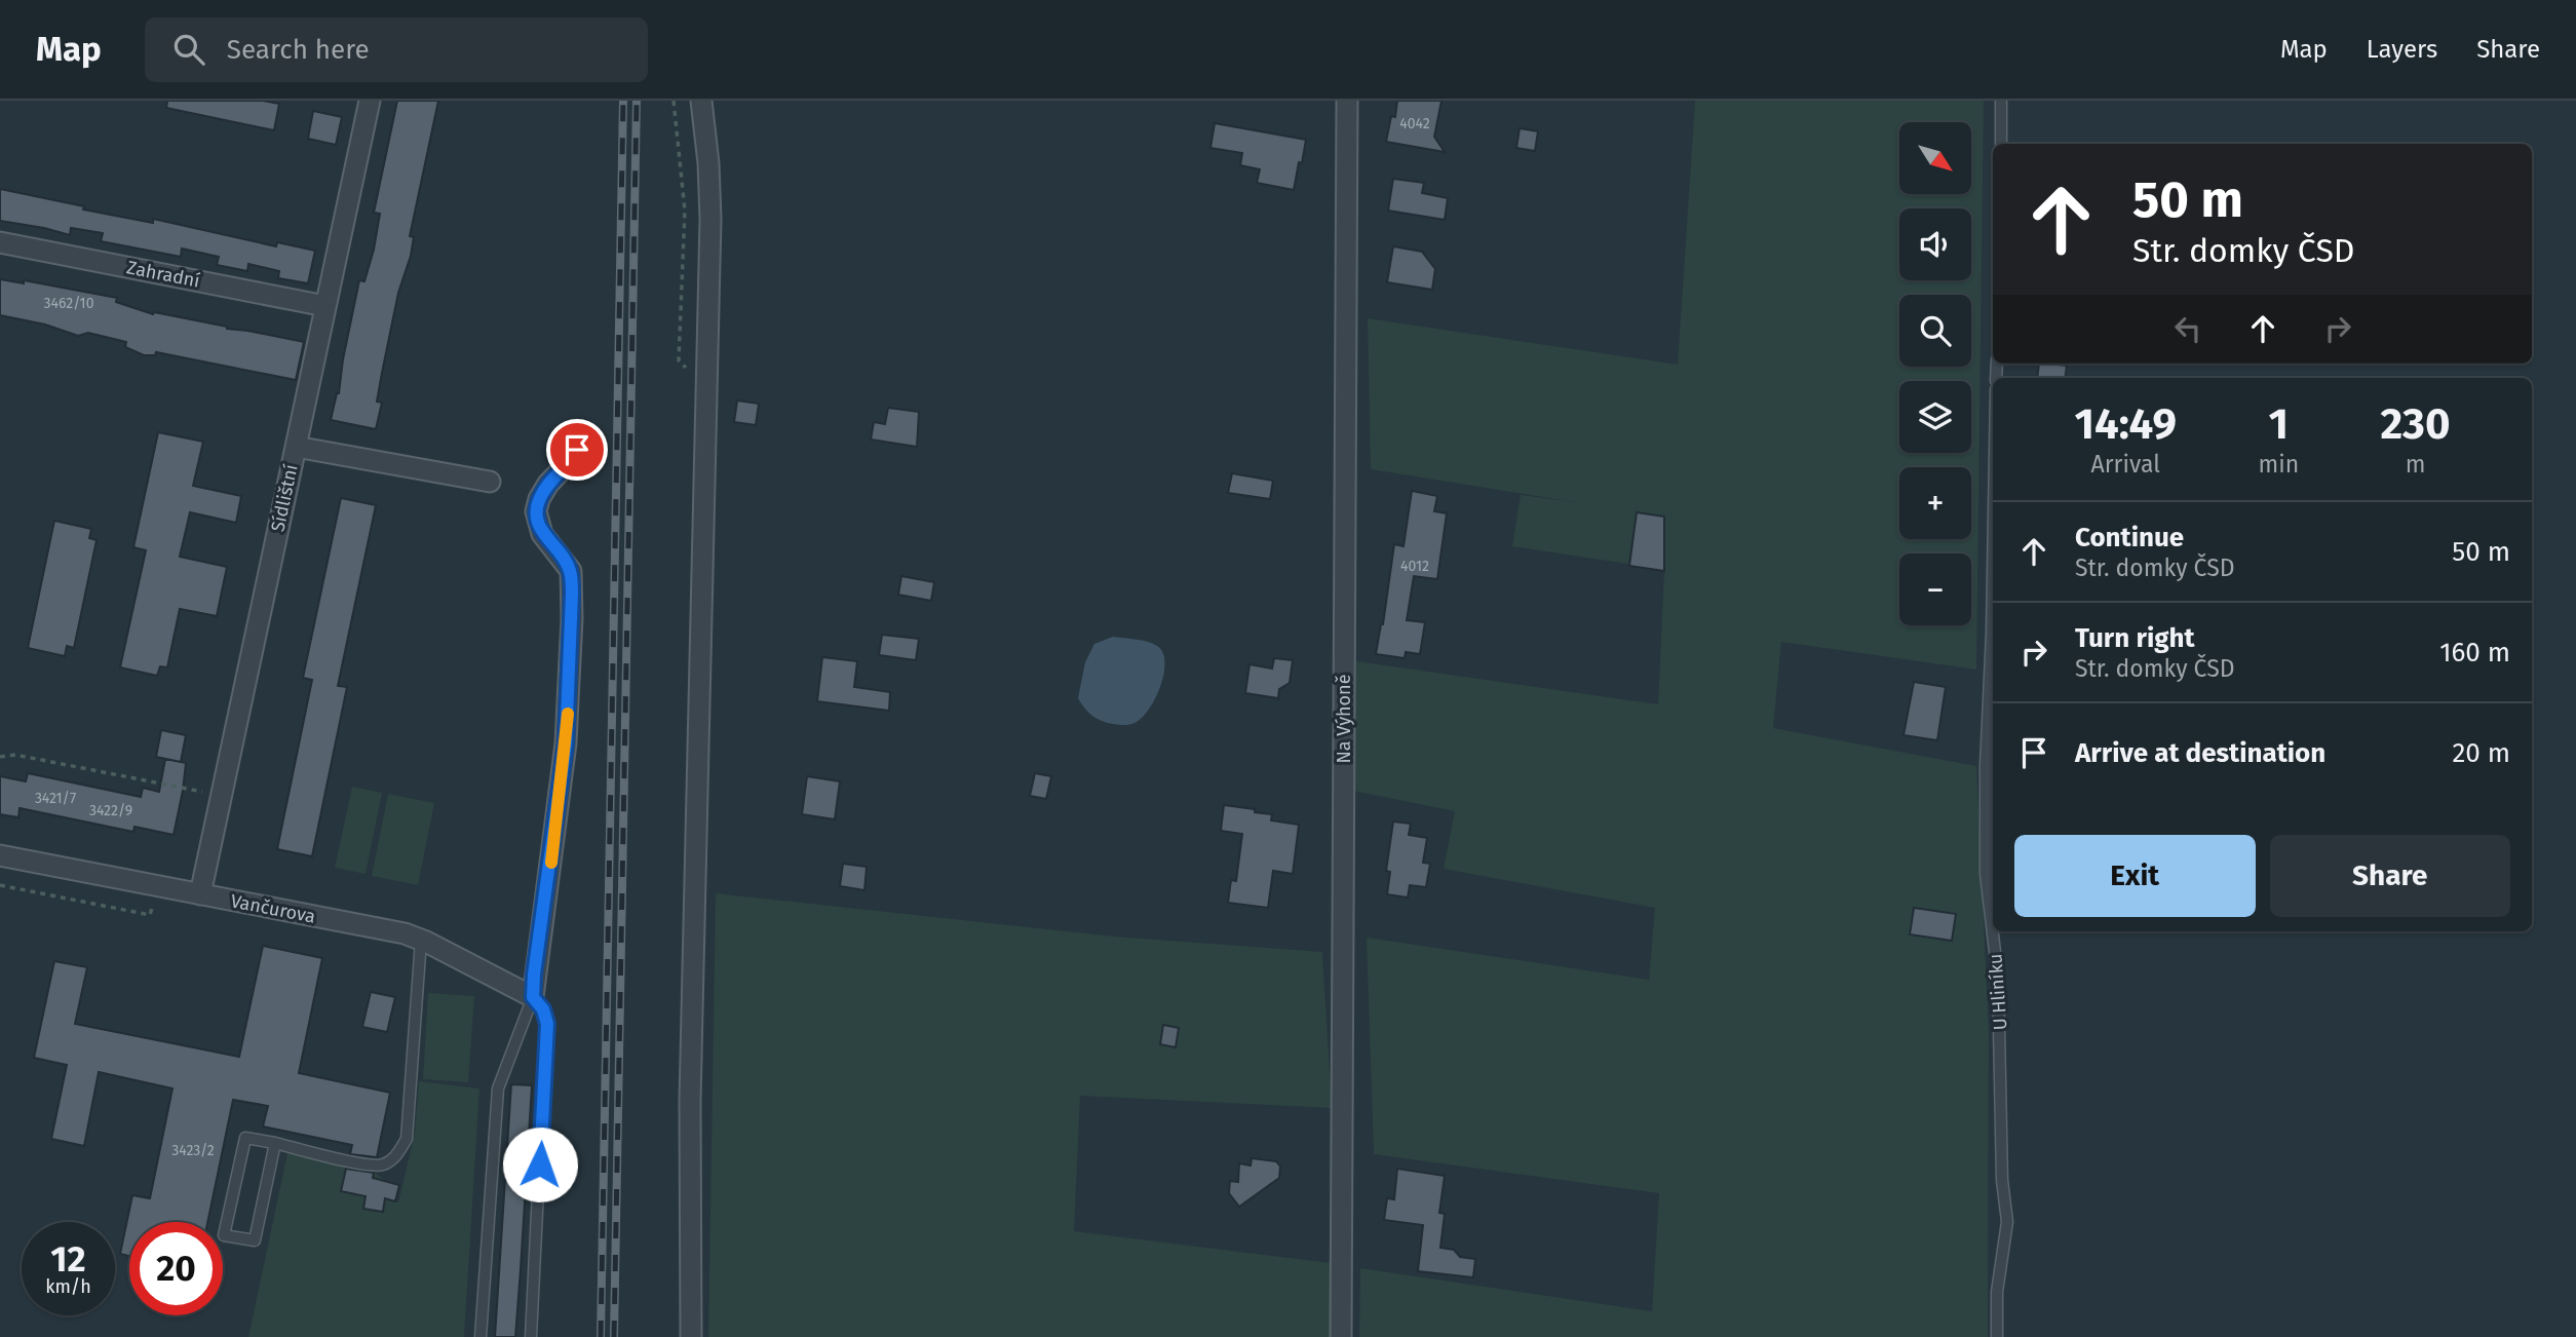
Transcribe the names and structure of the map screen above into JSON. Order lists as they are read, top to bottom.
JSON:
{
  "streets": {
    "street": [
      "Zahradní",
      "Sídlištní",
      "Na Výhoně",
      "Vančurova"
    ],
    "lane": ["U Hliníku"]
  },
  "crossings": [
    ["Zahradní", "Sídlištní"],
    ["Sídlištní", "Vančurova"]
  ],
  "house_numbers": [
    "4042",
    "3462/10",
    "4012",
    "3421/7",
    "3422/9",
    "3423/2"
  ],
  "north": "bottom right",
  "page": {
    "header": "Map",
    "search": "Search here",
    "nav": ["Map", "Layers", "Share"],
    "map_buttons": ["+", "−"],
    "turn": ["50 m", "Str. domky ČSD"],
    "eta": [
      "14:49",
      "Arrival",
      "1",
      "min",
      "230",
      "m"
    ],
    "list": [
      {
        "name": "Continue",
        "note": "Str. domky ČSD",
        "value": "50 m"
      },
      {
        "name": "Turn right",
        "note": "Str. domky ČSD",
        "value": "160 m"
      },
      {
        "name": "Arrive at destination",
        "value": "20 m"
      }
    ],
    "buttons": ["Exit", "Share"],
    "speed": "12 km/h",
    "limit": "20"
  }
}
